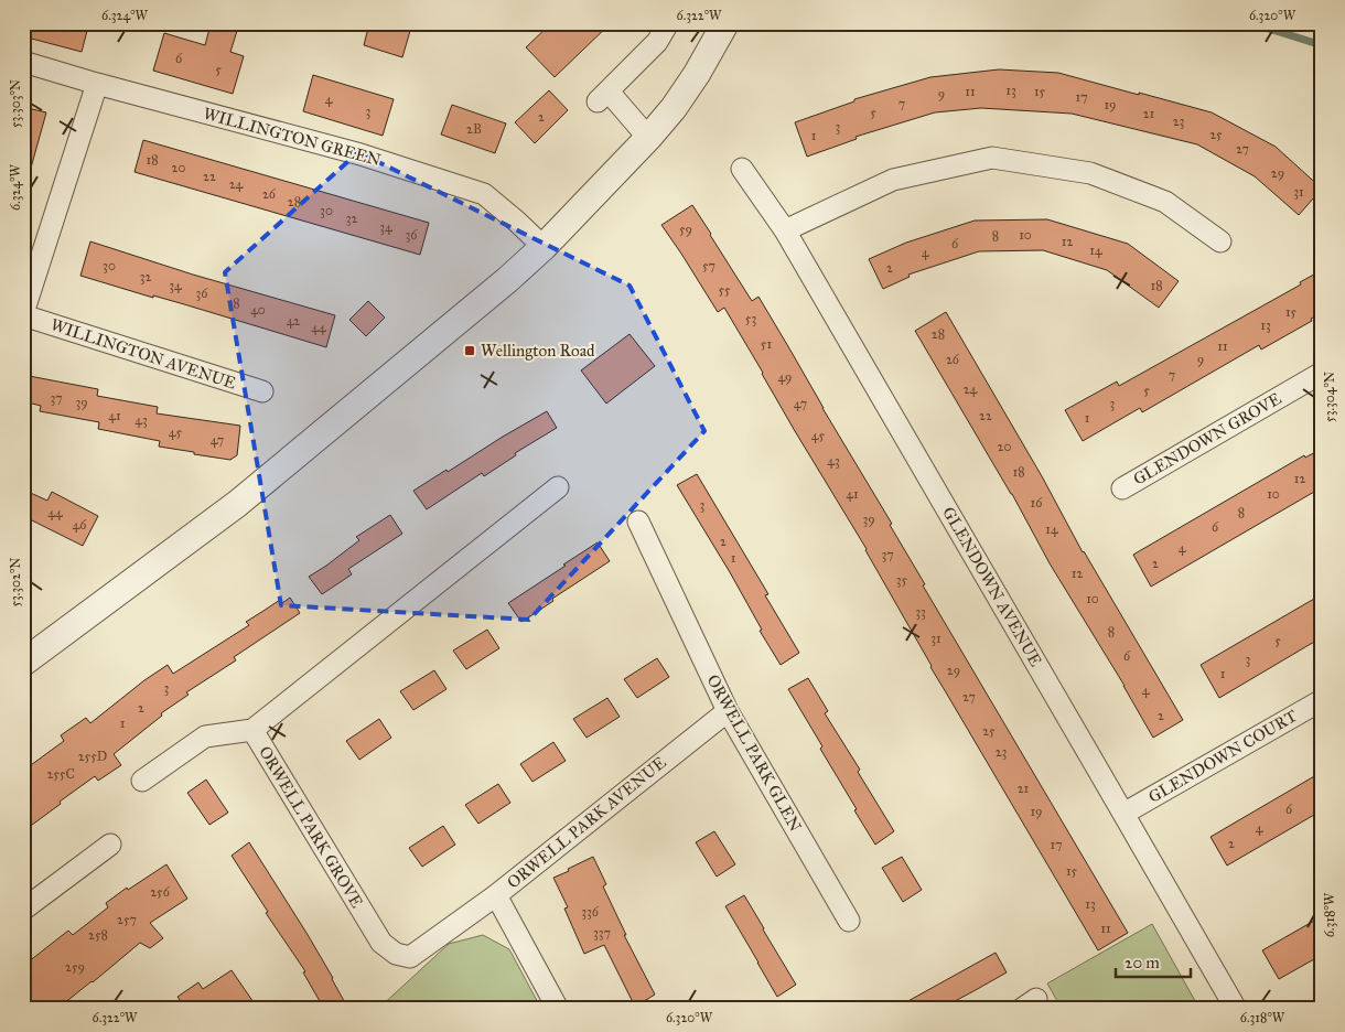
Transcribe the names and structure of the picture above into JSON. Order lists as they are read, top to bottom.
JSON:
{
  "streets": {
    "street": [
      "WILLINGTON GREEN",
      "WILLINGTON AVENUE",
      "GLENDOWN GROVE",
      "GLENDOWN AVENUE",
      "ORWELL PARK GLEN",
      "GLENDOWN COURT",
      "ORWELL PARK AVENUE",
      "ORWELL PARK GROVE"
    ]
  },
  "crossings": [
    ["GLENDOWN AVENUE", "GLENDOWN COURT"],
    ["ORWELL PARK GLEN", "ORWELL PARK AVENUE"],
    ["ORWELL PARK AVENUE", "ORWELL PARK GROVE"]
  ],
  "places": {
    "transit": ["Wellington Road"]
  },
  "house_numbers": [
    "6",
    "5",
    "13",
    "11",
    "15",
    "9",
    "17",
    "4",
    "7",
    "19",
    "3",
    "5",
    "21",
    "2",
    "23",
    "3",
    "2B",
    "25",
    "1",
    "27",
    "18",
    "20",
    "29",
    "22",
    "24",
    "31",
    "26",
    "28",
    "30",
    "32",
    "34",
    "59",
    "36",
    "10",
    "8",
    "12",
    "6",
    "14",
    "4",
    "30",
    "57",
    "2",
    "32",
    "34",
    "18",
    "55",
    "36",
    "38",
    "40",
    "15",
    "53",
    "42",
    "13",
    "44",
    "28",
    "51",
    "11",
    "26",
    "9",
    "7",
    "49",
    "24",
    "5",
    "37",
    "39",
    "47",
    "3",
    "41",
    "22",
    "1",
    "43",
    "45",
    "45",
    "47",
    "20",
    "43",
    "18",
    "12",
    "41",
    "10",
    "16",
    "3",
    "44",
    "8",
    "39",
    "46",
    "6",
    "14",
    "2",
    "4",
    "37",
    "1",
    "2",
    "12",
    "35",
    "10",
    "33",
    "8",
    "31",
    "5",
    "6",
    "3",
    "29",
    "1",
    "3",
    "4",
    "27",
    "2",
    "2",
    "1",
    "25",
    "23",
    "255D",
    "255C",
    "21",
    "6",
    "19",
    "4",
    "2",
    "17",
    "15",
    "256",
    "13",
    "336",
    "257",
    "11",
    "337",
    "258",
    "259"
  ],
  "scale_bar": "20 m",
  "coordinates": [
    "6.324°W",
    "6.322°W",
    "6.320°W",
    "53.303°N",
    "53.304°N",
    "53.302°N",
    "6.318°W"
  ]
}
